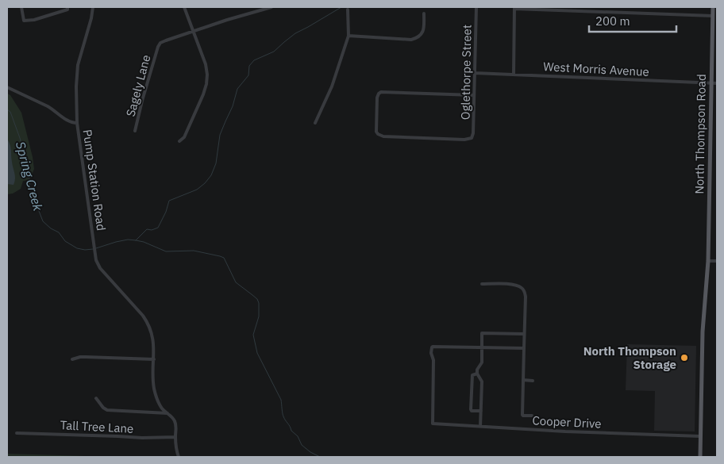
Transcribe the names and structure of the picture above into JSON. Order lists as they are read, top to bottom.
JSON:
{
  "streets": {
    "main road": ["North Thompson Road"],
    "street": [
      "West Morris Avenue",
      "Oglethorpe Street",
      "Sagely Lane",
      "Pump Station Road",
      "Cooper Drive",
      "Tall Tree Lane"
    ]
  },
  "crossings": [
    ["West Morris Avenue", "Oglethorpe Street"],
    ["West Morris Avenue", "North Thompson Road"],
    ["North Thompson Road", "Cooper Drive"],
    ["Pump Station Road", "Tall Tree Lane"]
  ],
  "water": ["Spring Creek"],
  "places": ["North Thompson Storage"],
  "scale_bar": "200 m"
}
